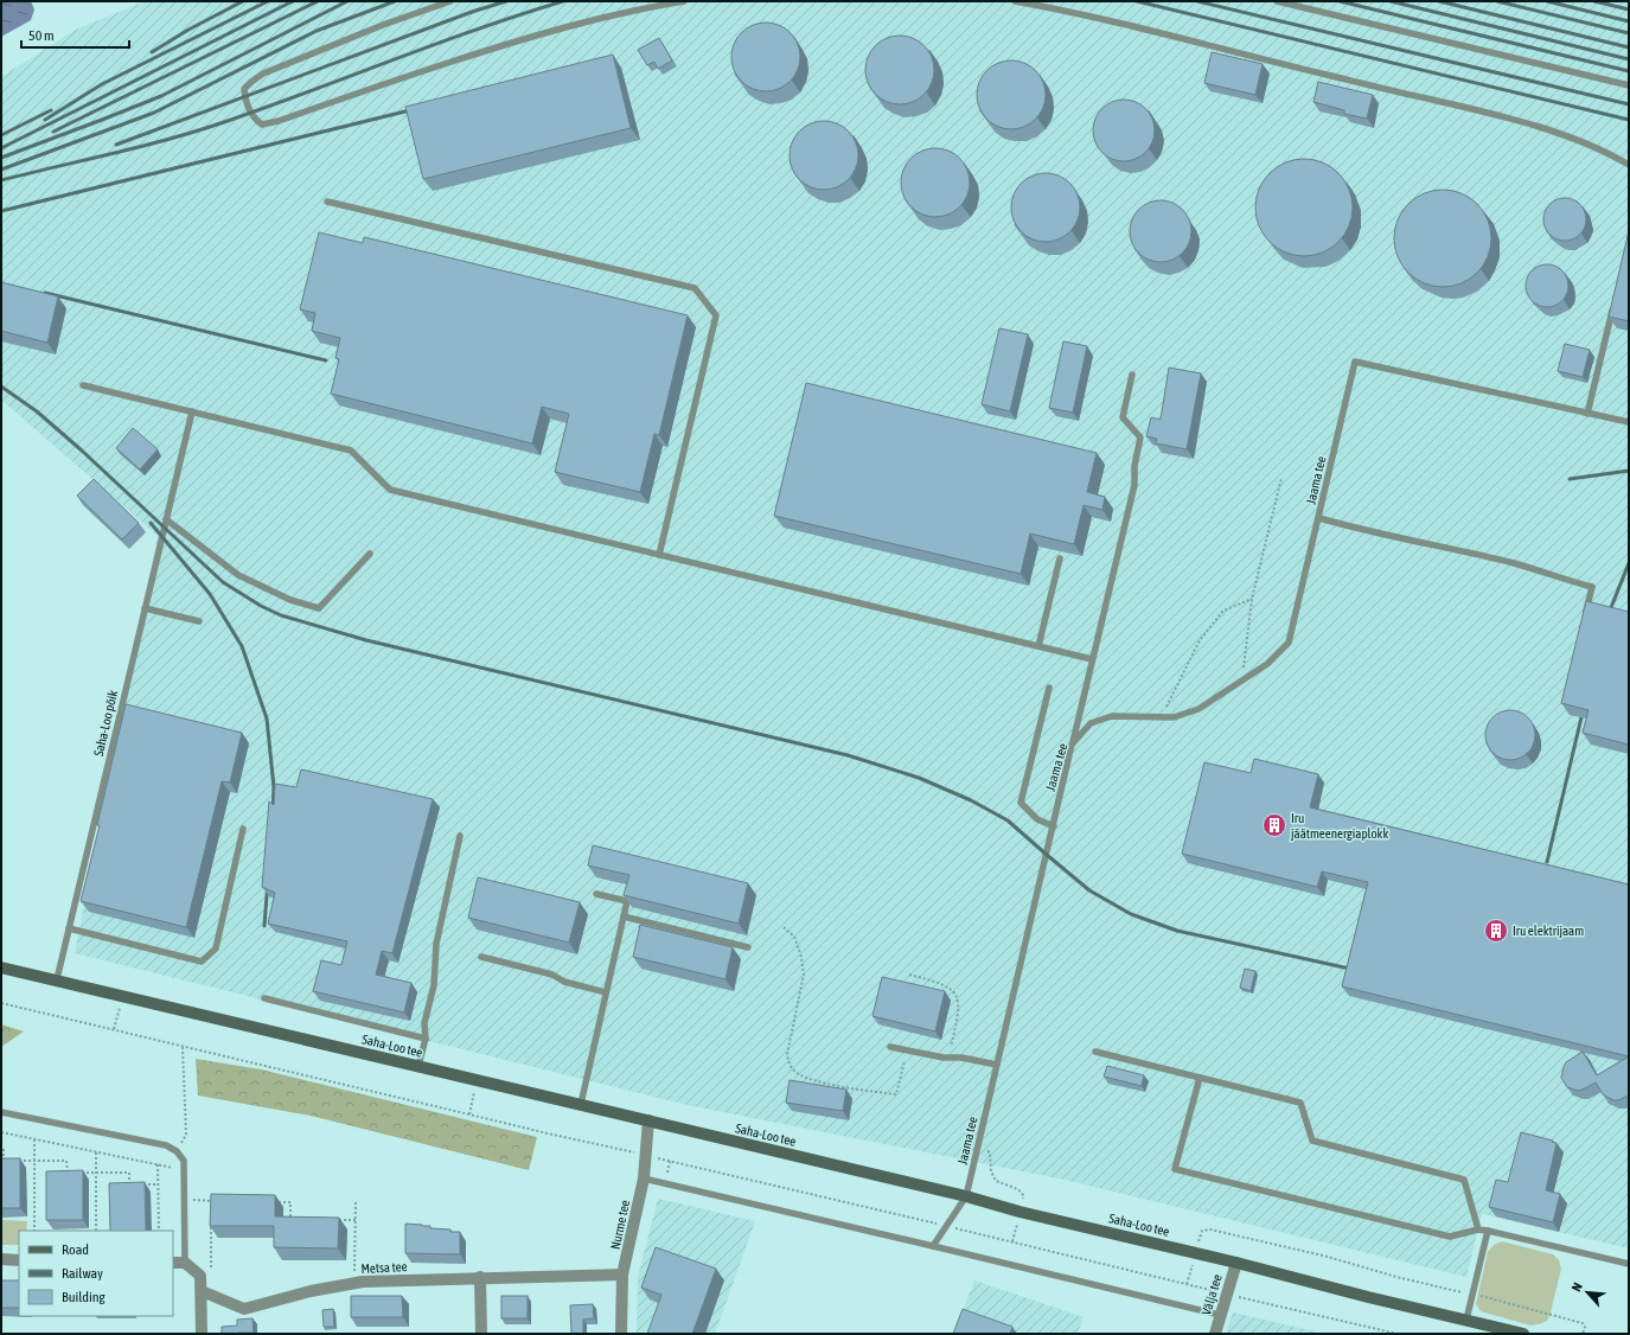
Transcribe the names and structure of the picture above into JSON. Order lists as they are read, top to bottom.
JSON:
{
  "streets": {
    "main road": ["Saha-Loo tee"],
    "street": ["Nurme tee", "Metsa tee", "Välja tee"],
    "lane": ["Jaama tee", "Saha-Loo põik"]
  },
  "crossings": [
    ["Jaama tee", "Saha-Loo tee"],
    ["Saha-Loo põik", "Saha-Loo tee"],
    ["Saha-Loo tee", "Nurme tee"],
    ["Saha-Loo tee", "Välja tee"],
    ["Nurme tee", "Metsa tee"]
  ],
  "places": {
    "building": ["Iru jäätmeenergiaplokk", "Iru elektrijaam"]
  },
  "legend": ["Road", "Railway", "Building"],
  "scale_bar": "50 m",
  "north": "top left"
}
